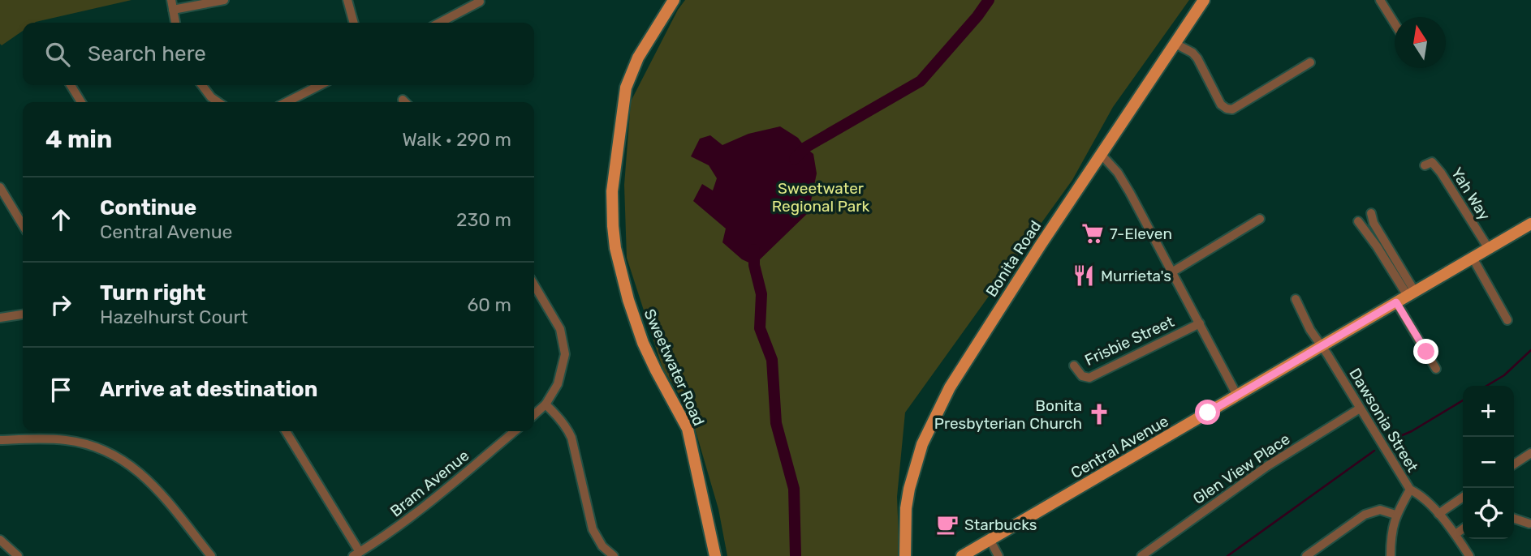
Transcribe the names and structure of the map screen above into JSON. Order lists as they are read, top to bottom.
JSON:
{
  "streets": {
    "main road": ["Bonita Road", "Sweetwater Road", "Central Avenue"],
    "street": [
      "Yah Way",
      "Frisbie Street",
      "Dawsonia Street",
      "Glen View Place",
      "Bram Avenue"
    ]
  },
  "crossings": [
    ["Yah Way", "Central Avenue"],
    ["Bonita Road", "Frisbie Street"],
    ["Frisbie Street", "Central Avenue"],
    ["Dawsonia Street", "Central Avenue"],
    ["Dawsonia Street", "Glen View Place"]
  ],
  "parks": ["Sweetwater Regional Park"],
  "places": {
    "supermarket": ["7-Eleven"],
    "restaurant": ["Murrieta's"],
    "church": ["Bonita Presbyterian Church"],
    "cafe": ["Starbucks"]
  },
  "north": "top",
  "page": {
    "search": "Search here",
    "heading": ["4 min", "Walk · 290 m"],
    "list": [
      ["Continue", "Central Avenue", "230 m"],
      ["Turn right", "Hazelhurst Court", "60 m"],
      "Arrive at destination"
    ],
    "map_buttons": ["+", "−"]
  }
}
